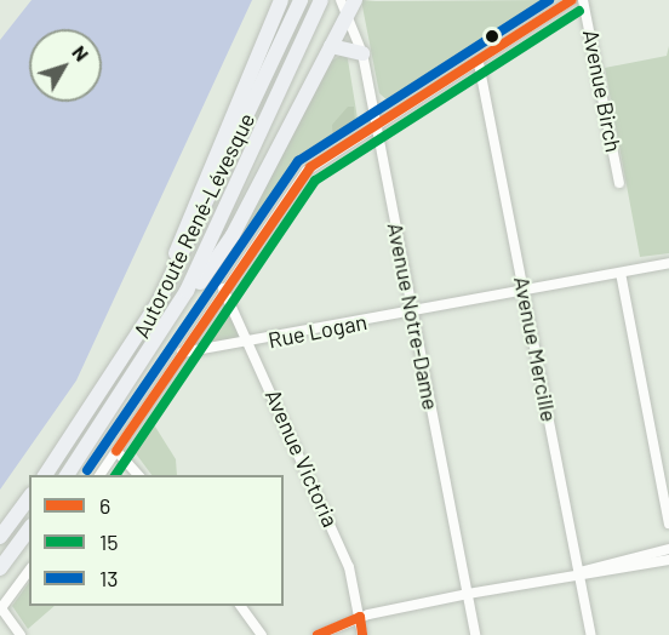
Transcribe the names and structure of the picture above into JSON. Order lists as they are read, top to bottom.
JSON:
{
  "streets": {
    "highway": ["Autoroute René-Lévesque"],
    "street": [
      "Avenue Birch",
      "Avenue Notre-Dame",
      "Rue Logan",
      "Avenue Mercille",
      "Avenue Victoria"
    ]
  },
  "crossings": [
    ["Avenue Notre-Dame", "Rue Logan"],
    ["Rue Logan", "Avenue Mercille"],
    ["Rue Logan", "Avenue Victoria"]
  ],
  "lines": ["transit line 6", "transit line 13", "transit line 15"],
  "legend": ["6", "15", "13"],
  "north": "top right"
}
